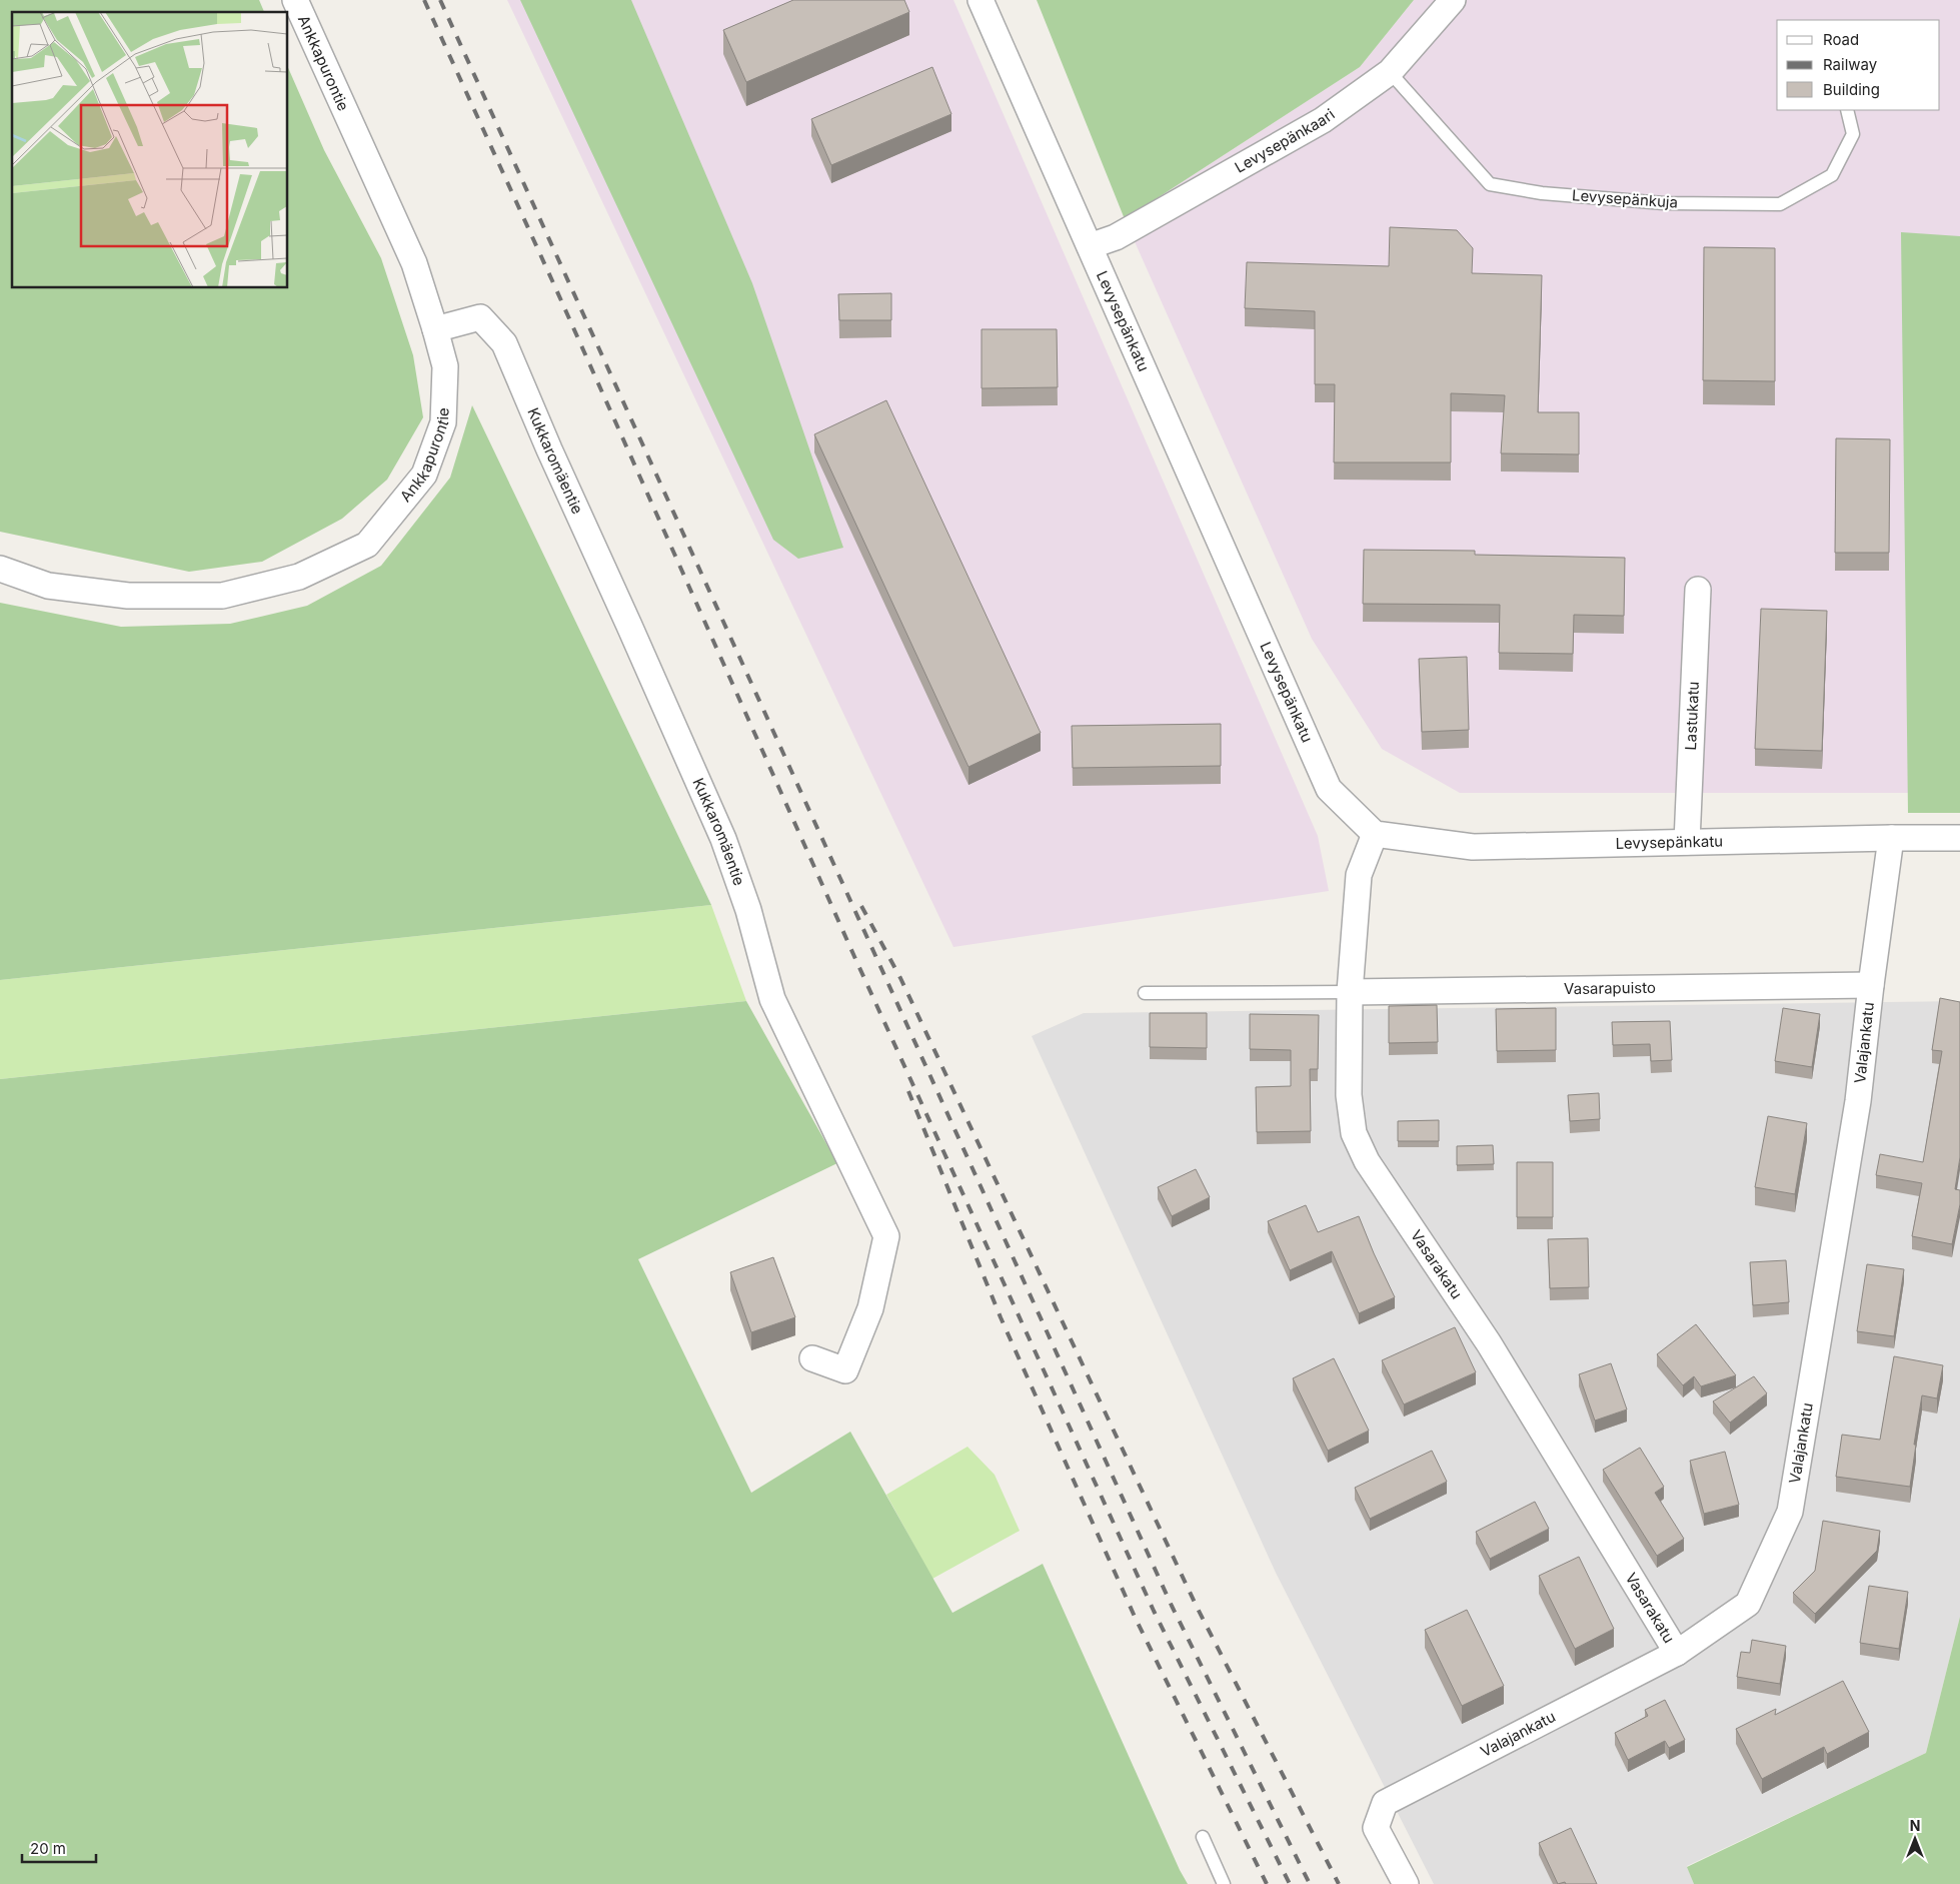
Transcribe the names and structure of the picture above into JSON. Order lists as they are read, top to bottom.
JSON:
{
  "streets": {
    "street": [
      "Ankkapurontie",
      "Levysepänkaari",
      "Levysepänkatu",
      "Kukkaromäentie",
      "Lastukatu",
      "Vasarapuisto",
      "Valajankatu",
      "Vasarakatu"
    ],
    "lane": ["Levysepänkuja"]
  },
  "crossings": [
    ["Ankkapurontie", "Kukkaromäentie"],
    ["Levysepänkaari", "Levysepänkuja"],
    ["Levysepänkaari", "Levysepänkatu"],
    ["Levysepänkatu", "Lastukatu"],
    ["Levysepänkatu", "Valajankatu"],
    ["Levysepänkatu", "Vasarakatu"],
    ["Vasarapuisto", "Valajankatu"],
    ["Vasarapuisto", "Vasarakatu"],
    ["Valajankatu", "Vasarakatu"]
  ],
  "legend": ["Road", "Railway", "Building"],
  "scale_bar": "20 m",
  "north": "top"
}
